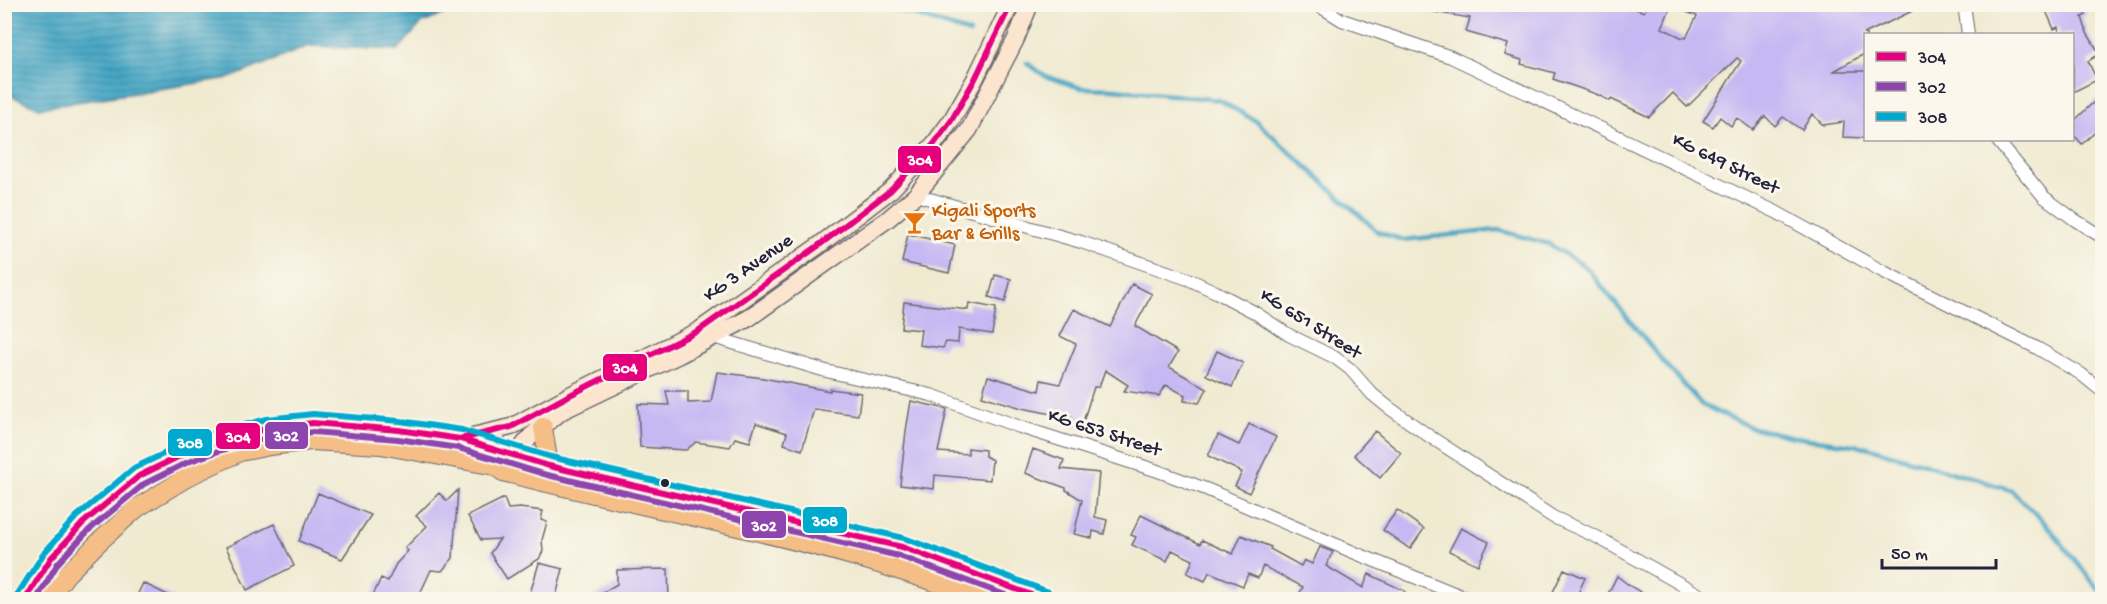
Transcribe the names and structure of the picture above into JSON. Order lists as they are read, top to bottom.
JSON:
{
  "streets": {
    "main road": ["KG 3 Avenue"],
    "street": ["KG 649 Street", "KG 651 Street", "KG 653 Street"]
  },
  "crossings": [
    ["KG 3 Avenue", "KG 651 Street"],
    ["KG 3 Avenue", "KG 653 Street"]
  ],
  "places": {
    "bar": ["Kigali Sports Bar & Grills"]
  },
  "lines": ["transit line 304", "transit line 308", "transit line 302"],
  "legend": ["304", "302", "308"],
  "scale_bar": "50 m"
}
